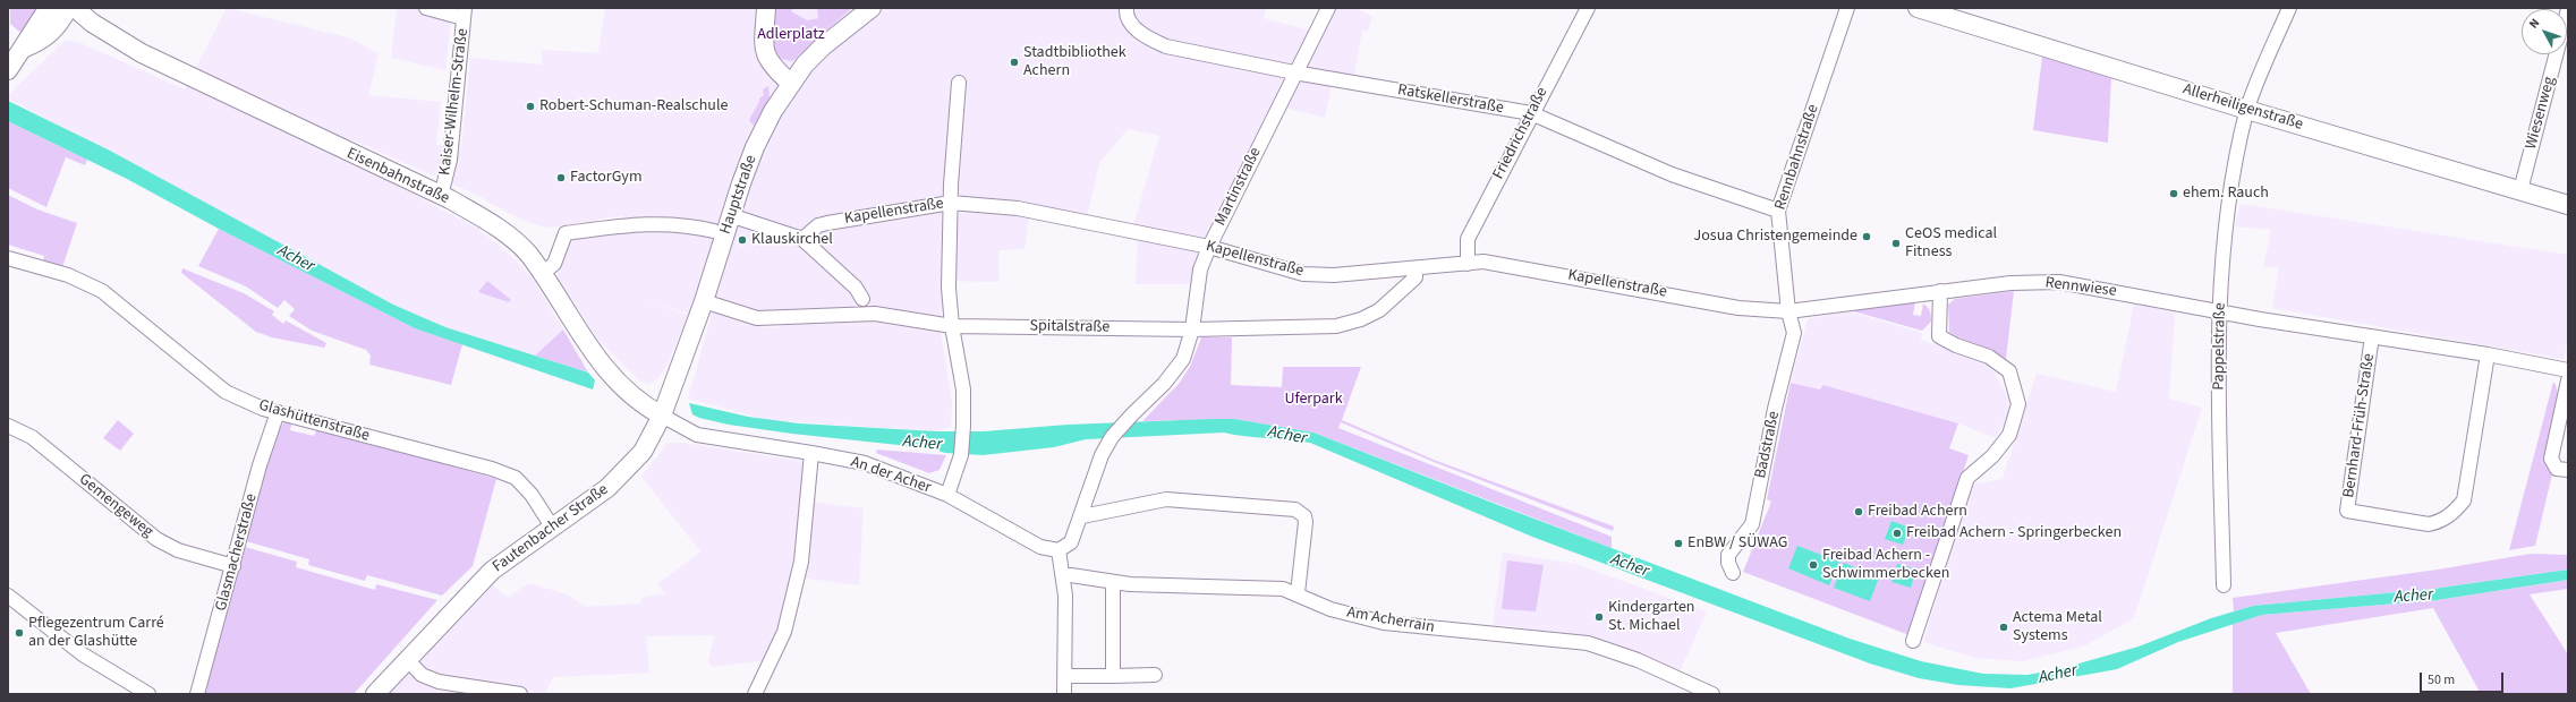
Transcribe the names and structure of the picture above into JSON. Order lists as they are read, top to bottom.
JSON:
{
  "streets": {
    "street": [
      "Ratskellerstraße",
      "Kaiser-Wilhelm-Straße",
      "Allerheiligenstraße",
      "Wiesenweg",
      "Friedrichstraße",
      "Rennbahnstraße",
      "Eisenbahnstraße",
      "Martinstraße",
      "Hauptstraße",
      "Kapellenstraße",
      "Rennwiese",
      "Spitalstraße",
      "Pappelstraße",
      "Glashüttenstraße",
      "Bernhard-Früh-Straße",
      "Badstraße",
      "An der Acher",
      "Gemengeweg",
      "Fautenbacher Straße",
      "Glasmacherstraße",
      "Am Acherrain"
    ]
  },
  "crossings": [
    ["Ratskellerstraße", "Friedrichstraße"],
    ["Ratskellerstraße", "Rennbahnstraße"],
    ["Ratskellerstraße", "Martinstraße"],
    ["Kaiser-Wilhelm-Straße", "Eisenbahnstraße"],
    ["Allerheiligenstraße", "Wiesenweg"],
    ["Allerheiligenstraße", "Pappelstraße"],
    ["Friedrichstraße", "Kapellenstraße"],
    ["Rennbahnstraße", "Kapellenstraße"],
    ["Rennbahnstraße", "Rennwiese"],
    ["Rennbahnstraße", "Badstraße"],
    ["Eisenbahnstraße", "Hauptstraße"],
    ["Eisenbahnstraße", "An der Acher"],
    ["Eisenbahnstraße", "Fautenbacher Straße"],
    ["Martinstraße", "Kapellenstraße"],
    ["Martinstraße", "Spitalstraße"],
    ["Martinstraße", "An der Acher"],
    ["Hauptstraße", "Spitalstraße"],
    ["Hauptstraße", "An der Acher"],
    ["Hauptstraße", "Fautenbacher Straße"],
    ["Kapellenstraße", "Rennwiese"],
    ["Kapellenstraße", "Spitalstraße"],
    ["Kapellenstraße", "Badstraße"],
    ["Rennwiese", "Pappelstraße"],
    ["Rennwiese", "Bernhard-Früh-Straße"],
    ["Rennwiese", "Badstraße"],
    ["Pappelstraße", "Bernhard-Früh-Straße"],
    ["Glashüttenstraße", "Fautenbacher Straße"],
    ["Glashüttenstraße", "Glasmacherstraße"],
    ["An der Acher", "Fautenbacher Straße"],
    ["Gemengeweg", "Glasmacherstraße"]
  ],
  "water": ["Acher"],
  "parks": ["Adlerplatz", "Uferpark"],
  "places": [
    "Stadtbibliothek Achern",
    "Robert-Schuman-Realschule",
    "FactorGym",
    "ehem. Rauch",
    "Josua Christengemeinde",
    "Klauskirchel",
    "CeOS medical Fitness",
    "Freibad Achern",
    "Freibad Achern - Springerbecken",
    "EnBW / SÜWAG",
    "Freibad Achern - Schwimmerbecken",
    "Kindergarten St. Michael",
    "Actema Metal Systems",
    "Pflegezentrum Carré an der Glashütte"
  ],
  "scale_bar": "50 m",
  "north": "top left"
}
